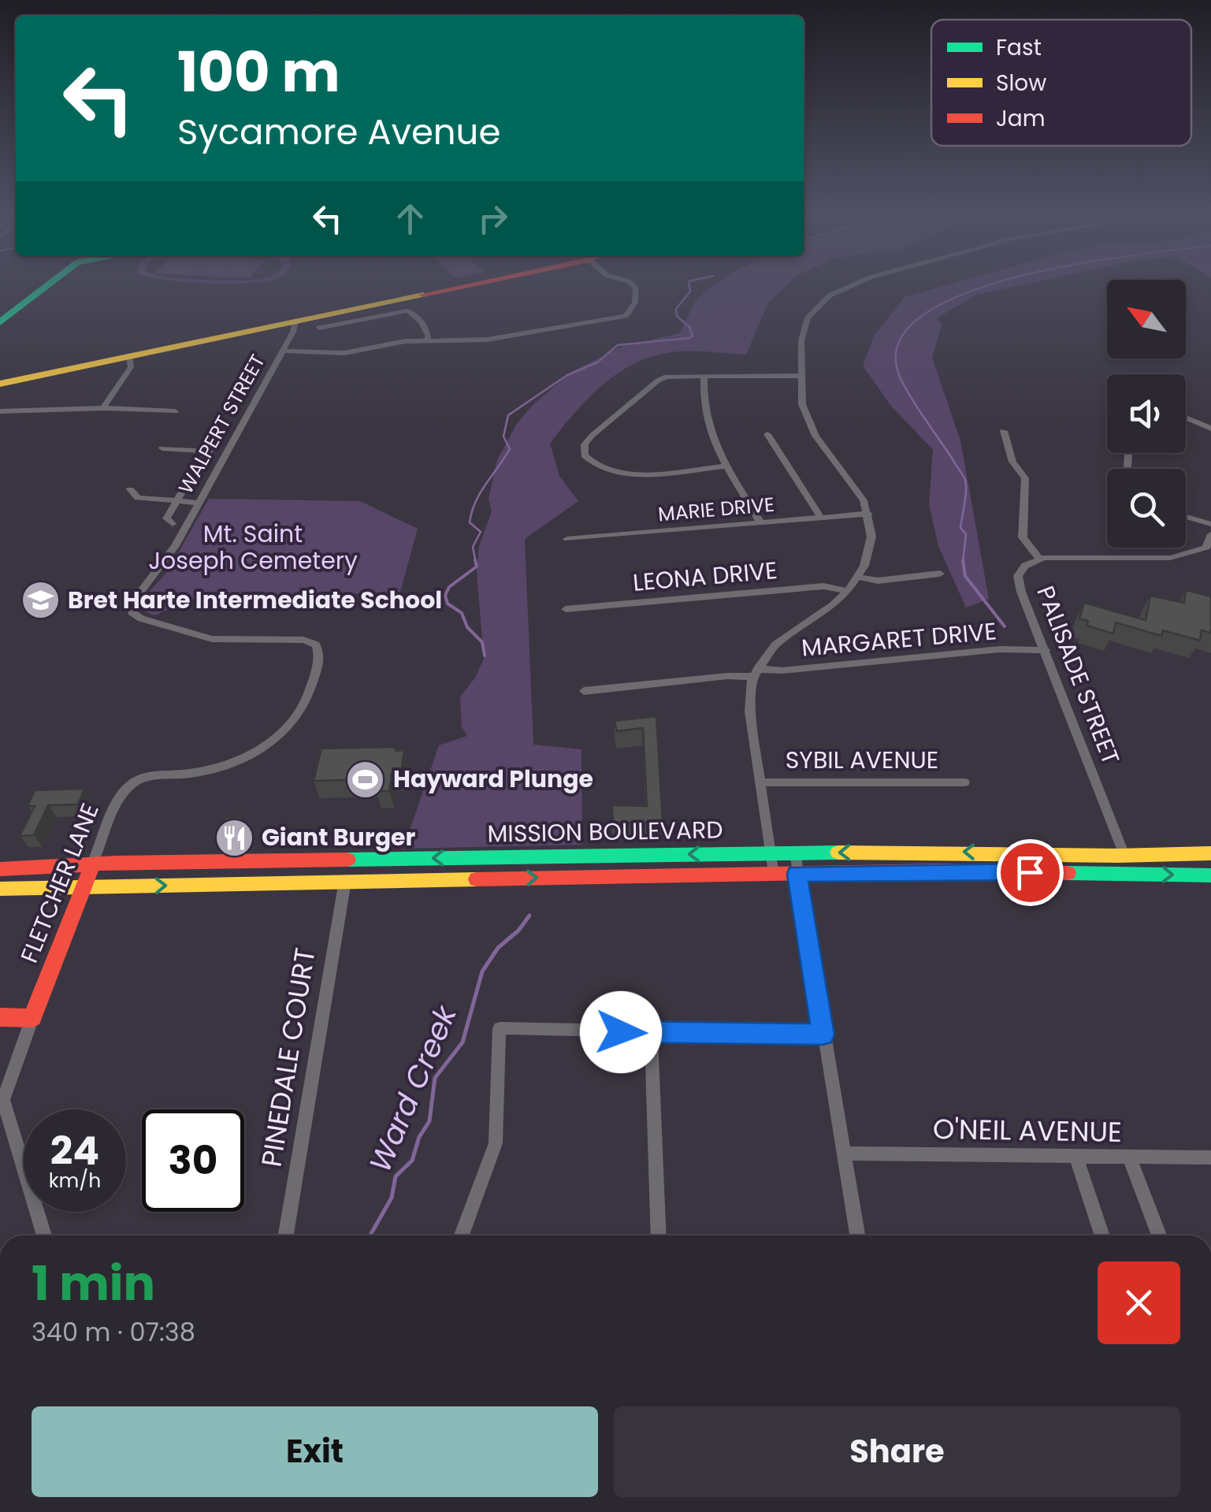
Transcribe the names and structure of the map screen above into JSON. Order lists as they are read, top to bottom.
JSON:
{
  "streets": {
    "main road": ["MISSION BOULEVARD", "FLETCHER LANE"],
    "street": [
      "WALPERT STREET",
      "MARIE DRIVE",
      "LEONA DRIVE",
      "MARGARET DRIVE",
      "PALISADE STREET",
      "SYBIL AVENUE",
      "PINEDALE COURT",
      "O'NEIL AVENUE"
    ]
  },
  "crossings": [
    ["WALPERT STREET", "FLETCHER LANE"],
    ["MARGARET DRIVE", "PALISADE STREET"],
    ["PALISADE STREET", "MISSION BOULEVARD"],
    ["MISSION BOULEVARD", "FLETCHER LANE"],
    ["MISSION BOULEVARD", "PINEDALE COURT"]
  ],
  "water": ["Ward Creek"],
  "parks": ["Mt. Saint Joseph Cemetery"],
  "places": {
    "school or university": ["Bret Harte Intermediate School"],
    "sports": ["Hayward Plunge"],
    "restaurant": ["Giant Burger"]
  },
  "legend": ["Fast", "Slow", "Jam"],
  "north": "top left",
  "page": {
    "turn": ["100 m", "Sycamore Avenue"],
    "speed": "24 km/h",
    "limit": "30",
    "heading": ["1 min", "340 m · 07:38"],
    "buttons": ["Exit", "Share"]
  }
}
